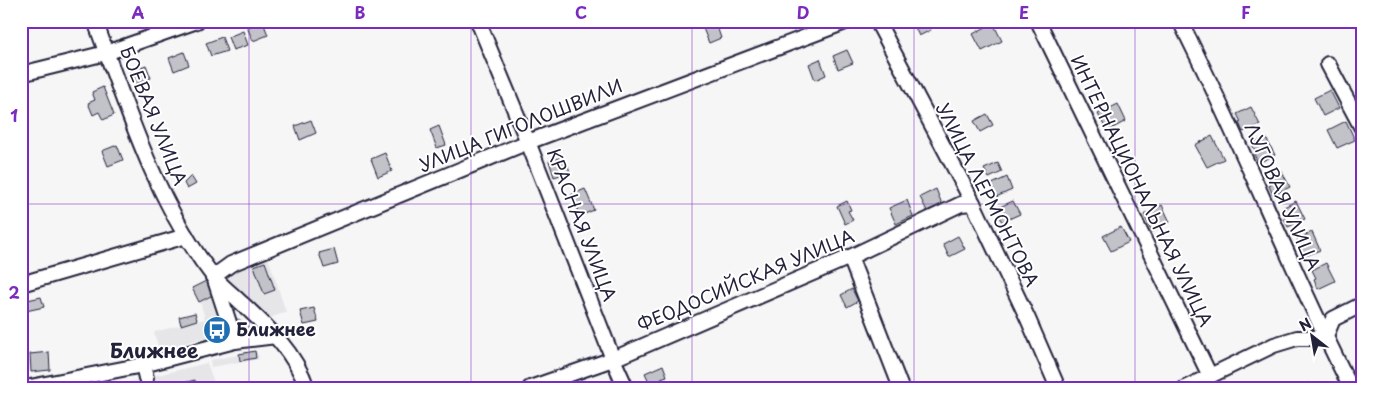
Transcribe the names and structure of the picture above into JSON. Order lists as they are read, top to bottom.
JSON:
{
  "streets": {
    "street": [
      "БОЕВАЯ УЛИЦА",
      "УЛИЦА ГИГОЛОШВИЛИ",
      "ИНТЕРНАЦИОНАЛЬНАЯ УЛИЦА",
      "УЛИЦА ЛЕРМОНТОВА",
      "ЛУГОВАЯ УЛИЦА",
      "КРАСНАЯ УЛИЦА",
      "ФЕОДОСИЙСКАЯ УЛИЦА"
    ]
  },
  "crossings": [
    ["БОЕВАЯ УЛИЦА", "УЛИЦА ГИГОЛОШВИЛИ"],
    ["УЛИЦА ГИГОЛОШВИЛИ", "КРАСНАЯ УЛИЦА"],
    ["УЛИЦА ЛЕРМОНТОВА", "ФЕОДОСИЙСКАЯ УЛИЦА"],
    ["КРАСНАЯ УЛИЦА", "ФЕОДОСИЙСКАЯ УЛИЦА"]
  ],
  "districts": ["Ближнее"],
  "places": {
    "bus stop": ["Ближнее"]
  },
  "north": "top left",
  "grid": {
    "columns": [
      "A",
      "B",
      "C",
      "D",
      "E",
      "F"
    ],
    "rows": ["1", "2"]
  }
}
